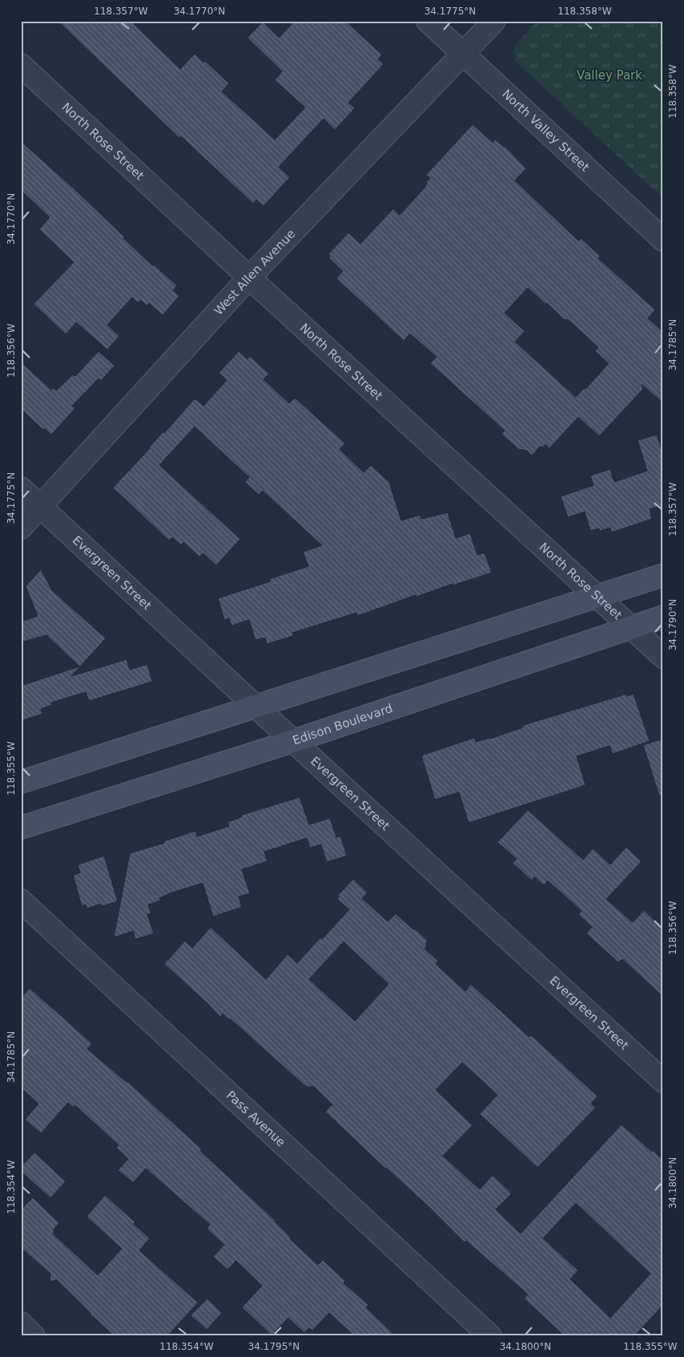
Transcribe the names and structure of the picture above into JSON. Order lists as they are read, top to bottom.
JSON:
{
  "streets": {
    "main road": ["Edison Boulevard"],
    "street": [
      "North Valley Street",
      "North Rose Street",
      "West Allen Avenue",
      "Evergreen Street",
      "Pass Avenue"
    ]
  },
  "crossings": [
    ["North Valley Street", "West Allen Avenue"],
    ["North Rose Street", "West Allen Avenue"],
    ["North Rose Street", "Edison Boulevard"],
    ["West Allen Avenue", "Evergreen Street"],
    ["Evergreen Street", "Edison Boulevard"]
  ],
  "parks": ["Valley Park"],
  "coordinates": [
    "118.357°W",
    "34.1770°N",
    "34.1775°N",
    "118.358°W",
    "34.1785°N",
    "118.356°W",
    "34.1790°N",
    "118.355°W",
    "34.1800°N",
    "118.354°W",
    "34.1795°N"
  ]
}
